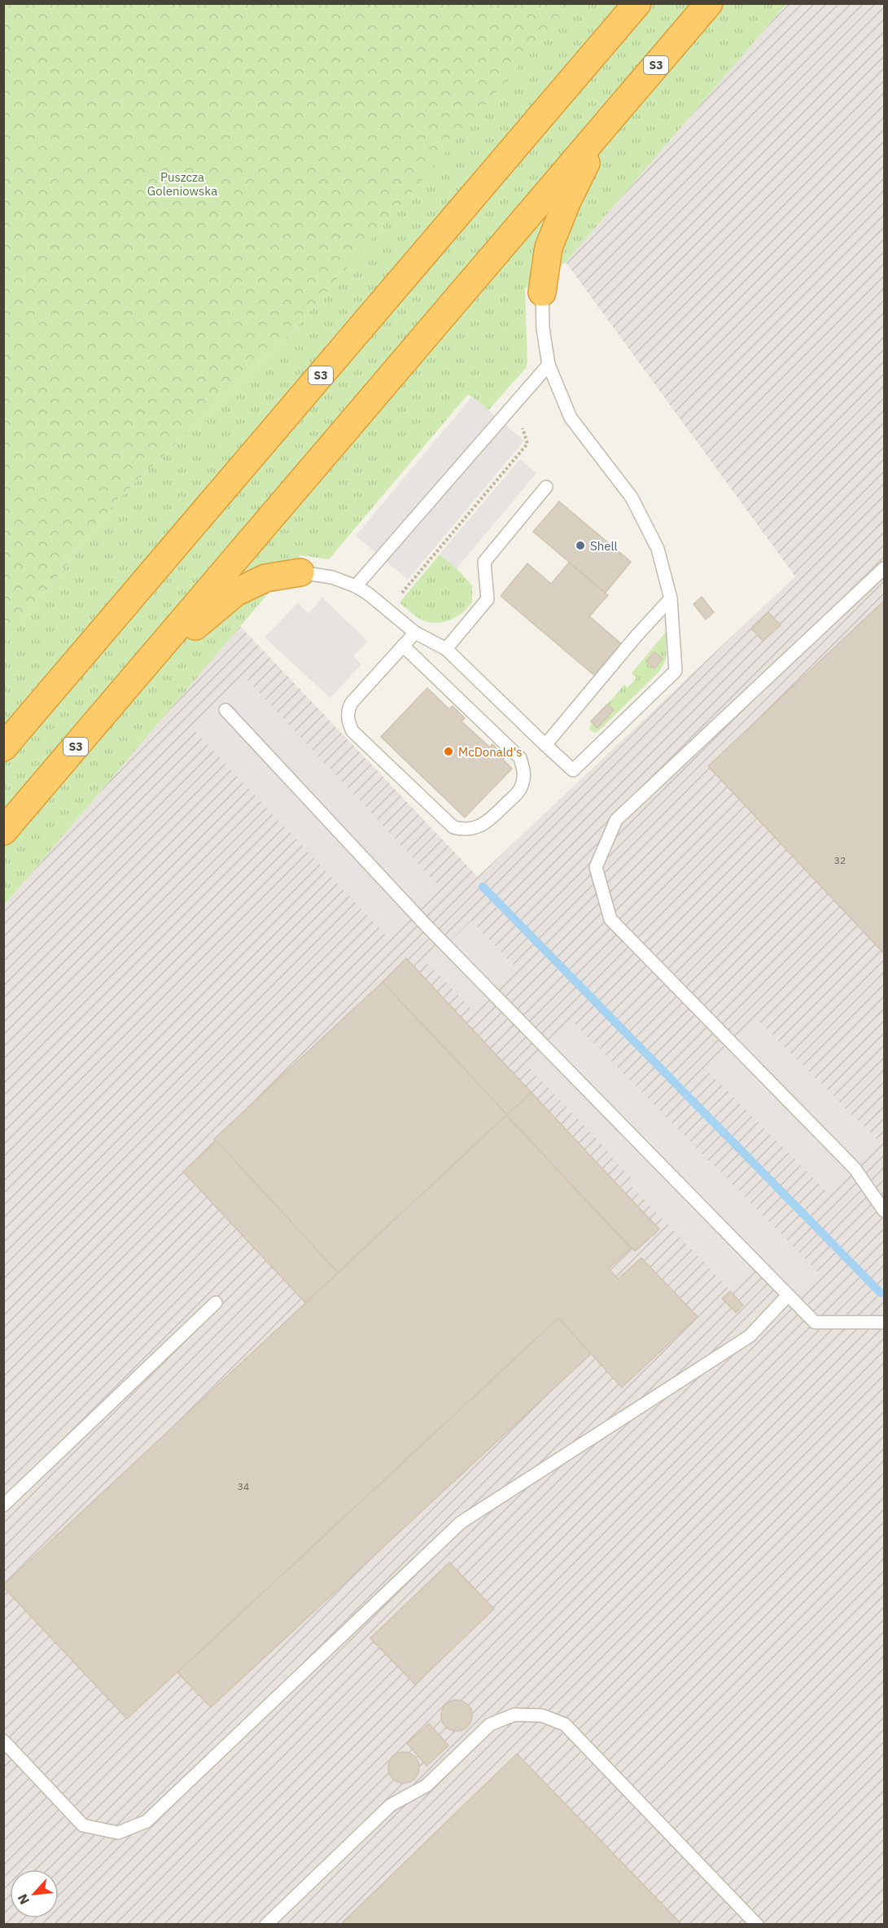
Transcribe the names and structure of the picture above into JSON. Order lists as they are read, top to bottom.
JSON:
{
  "streets": {
    "highway": ["S3"]
  },
  "parks": ["Puszcza Goleniowska"],
  "places": ["Shell", "McDonald's"],
  "house_numbers": ["32", "34"],
  "north": "bottom left"
}
